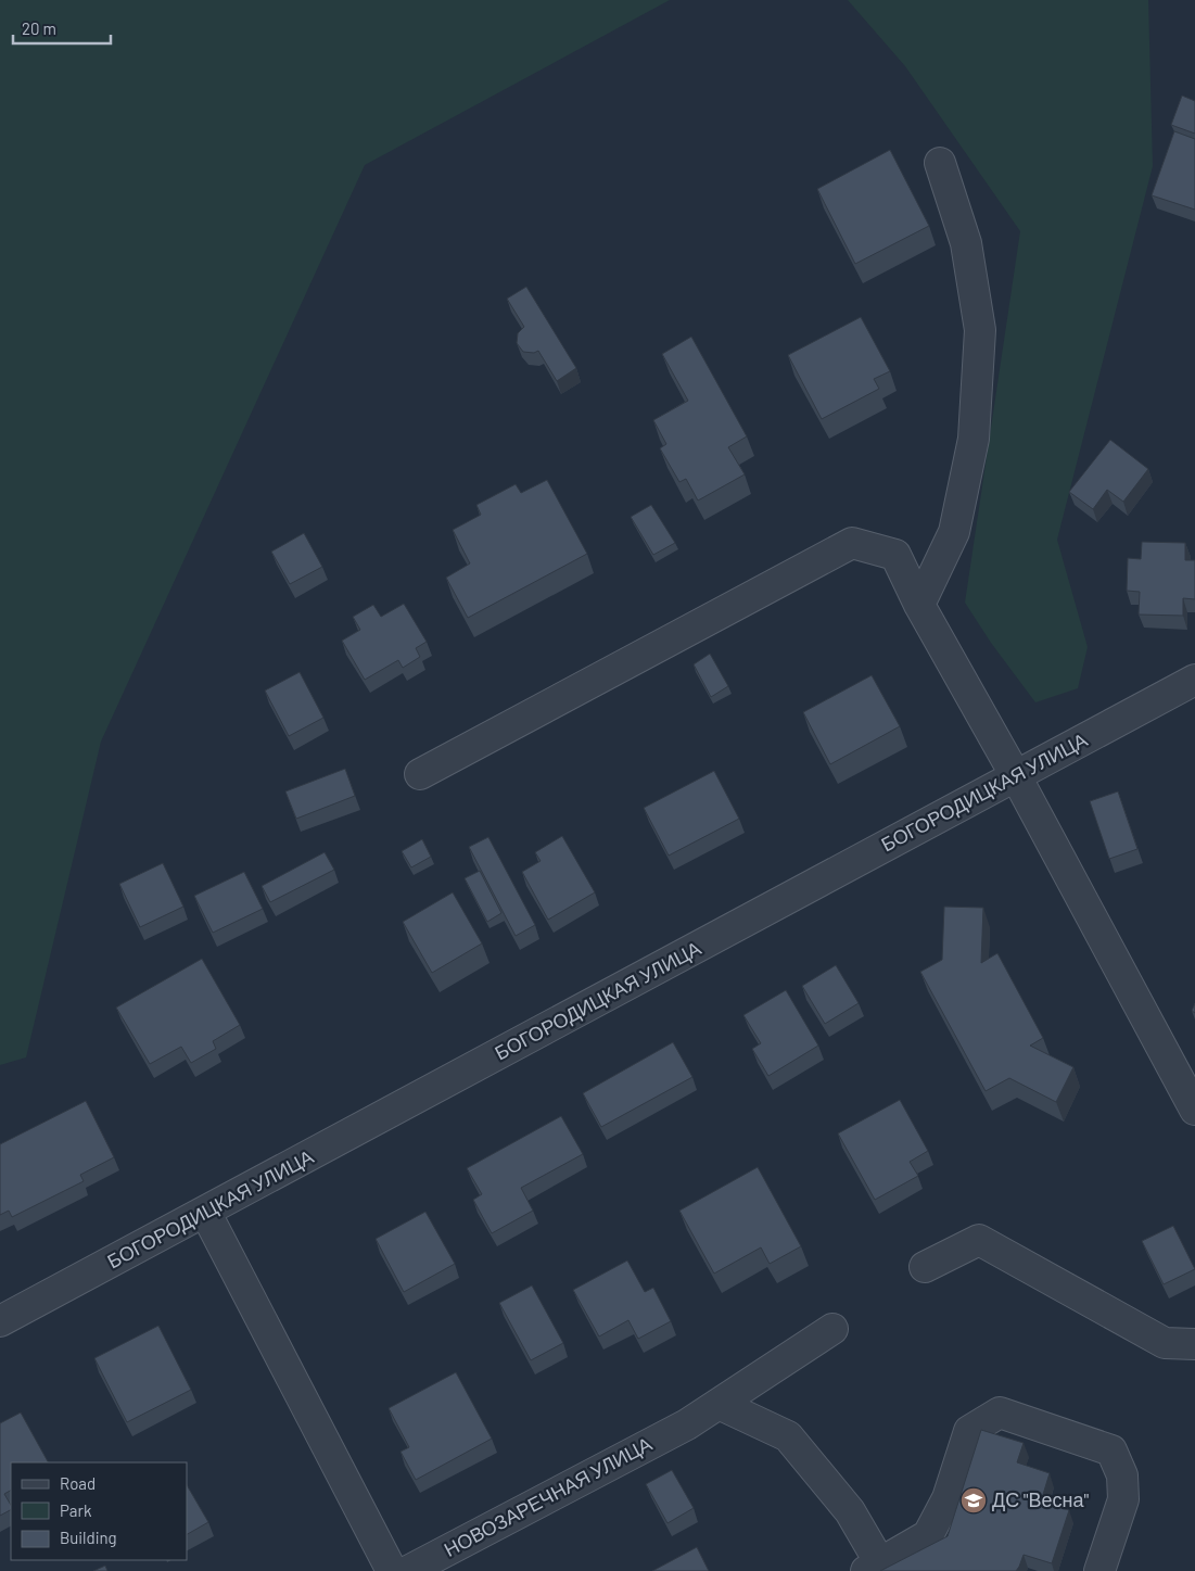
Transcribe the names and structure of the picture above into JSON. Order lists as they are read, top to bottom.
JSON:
{
  "streets": {
    "street": ["БОГОРОДИЦКАЯ УЛИЦА", "НОВОЗАРЕЧНАЯ УЛИЦА"]
  },
  "places": {
    "school or university": ["ДС \"Весна\""]
  },
  "legend": ["Road", "Park", "Building"],
  "scale_bar": "20 m"
}
